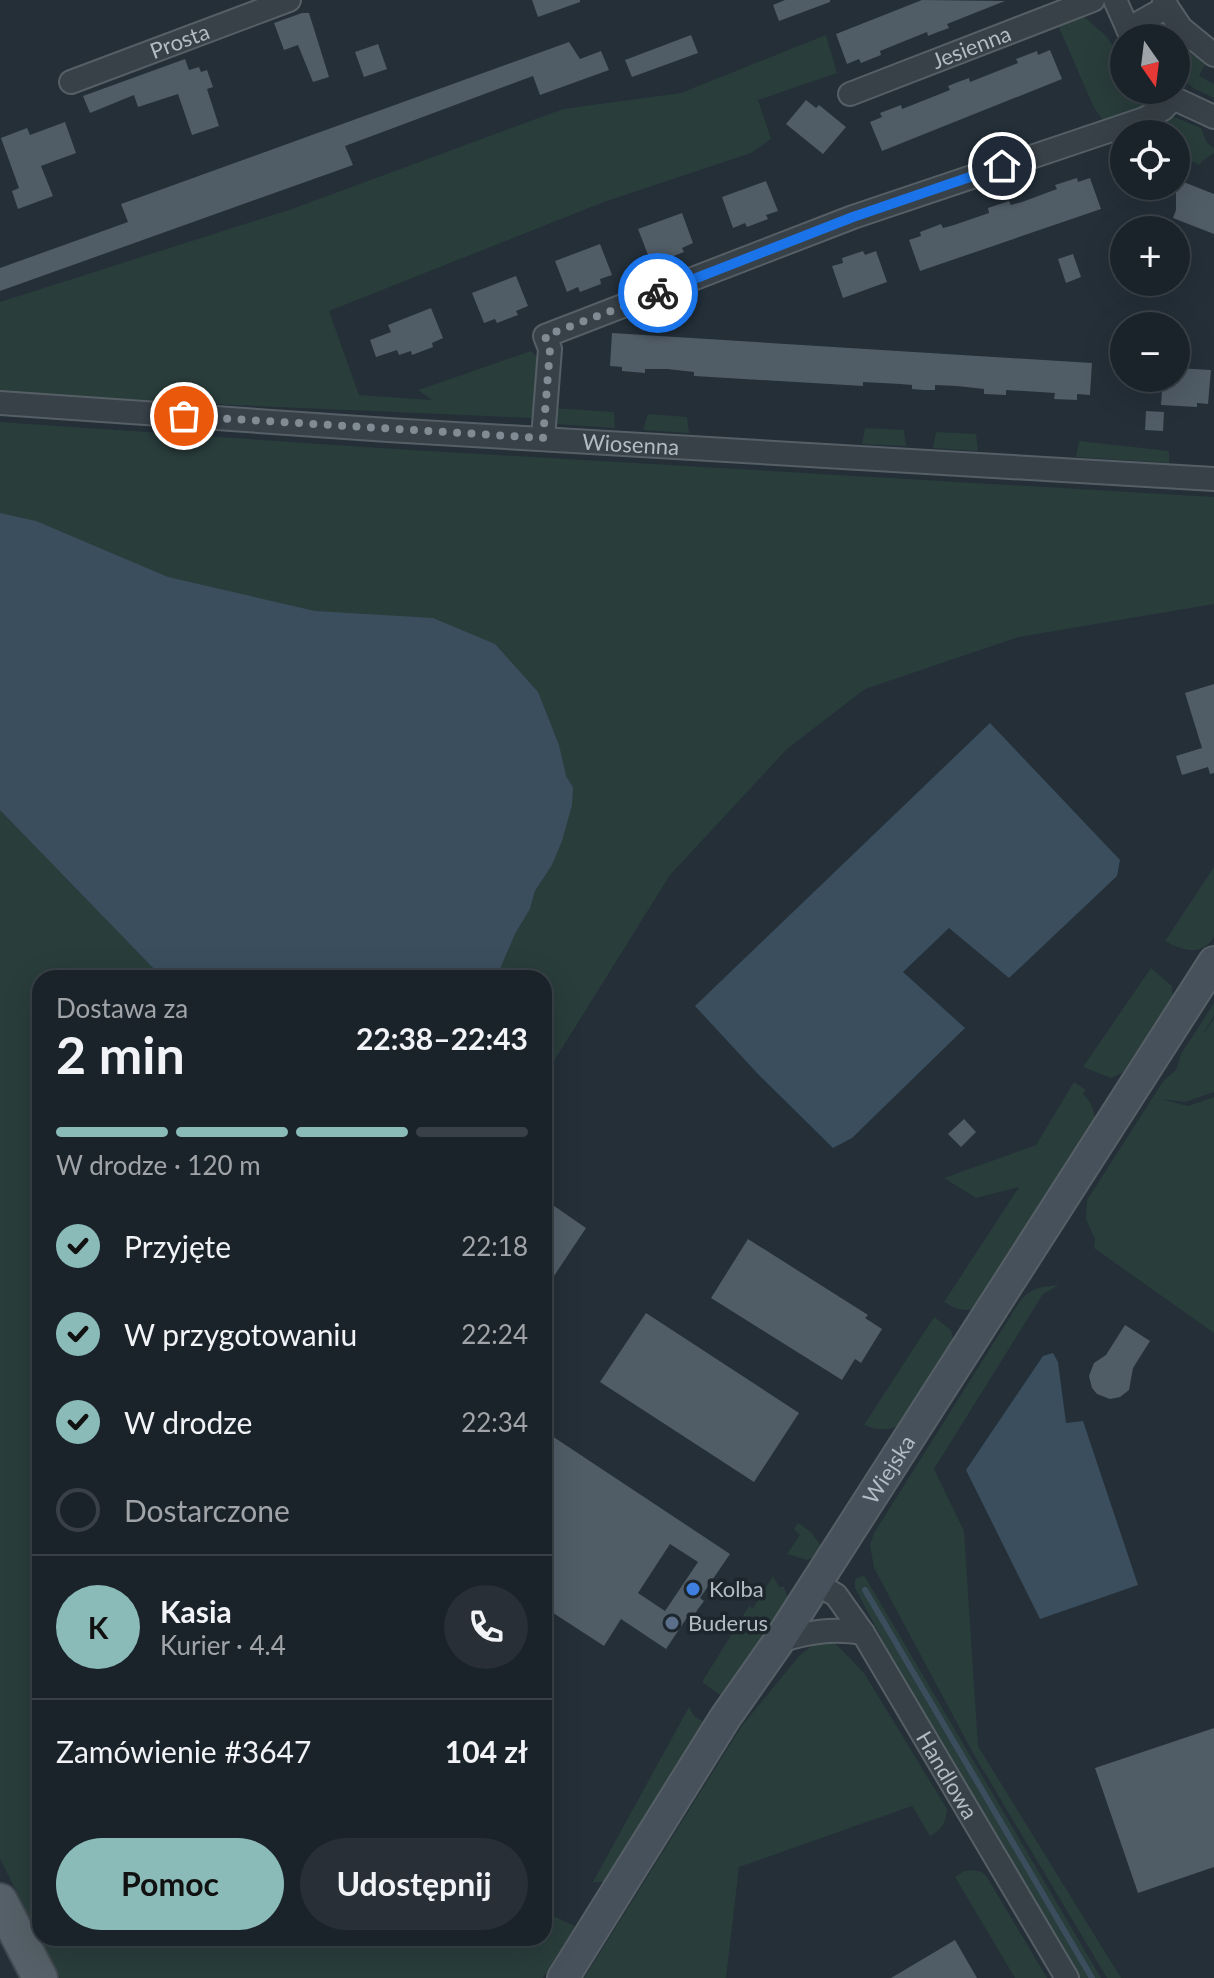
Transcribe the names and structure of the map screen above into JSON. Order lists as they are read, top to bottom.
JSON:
{
  "streets": {
    "street": [
      "Prosta",
      "Jesienna",
      "Wiosenna",
      "Wiejska",
      "Handlowa"
    ]
  },
  "crossings": [
    ["Wiejska", "Handlowa"]
  ],
  "places": ["Kolba", "Buderus"],
  "north": "bottom",
  "page": {
    "map_buttons": ["+", "−"],
    "heading": ["2 min", "Dostawa za", "22:38–22:43"],
    "panel": [
      "Kasia",
      "Kurier · 4.4",
      "Zamówienie #3647",
      "104 zł"
    ],
    "bar": "W drodze · 120 m",
    "list": [
      ["Przyjęte", "22:18"],
      ["W przygotowaniu", "22:24"],
      ["W drodze", "22:34"],
      "Dostarczone"
    ],
    "round": "K",
    "buttons": ["Pomoc", "Udostępnij"]
  }
}
